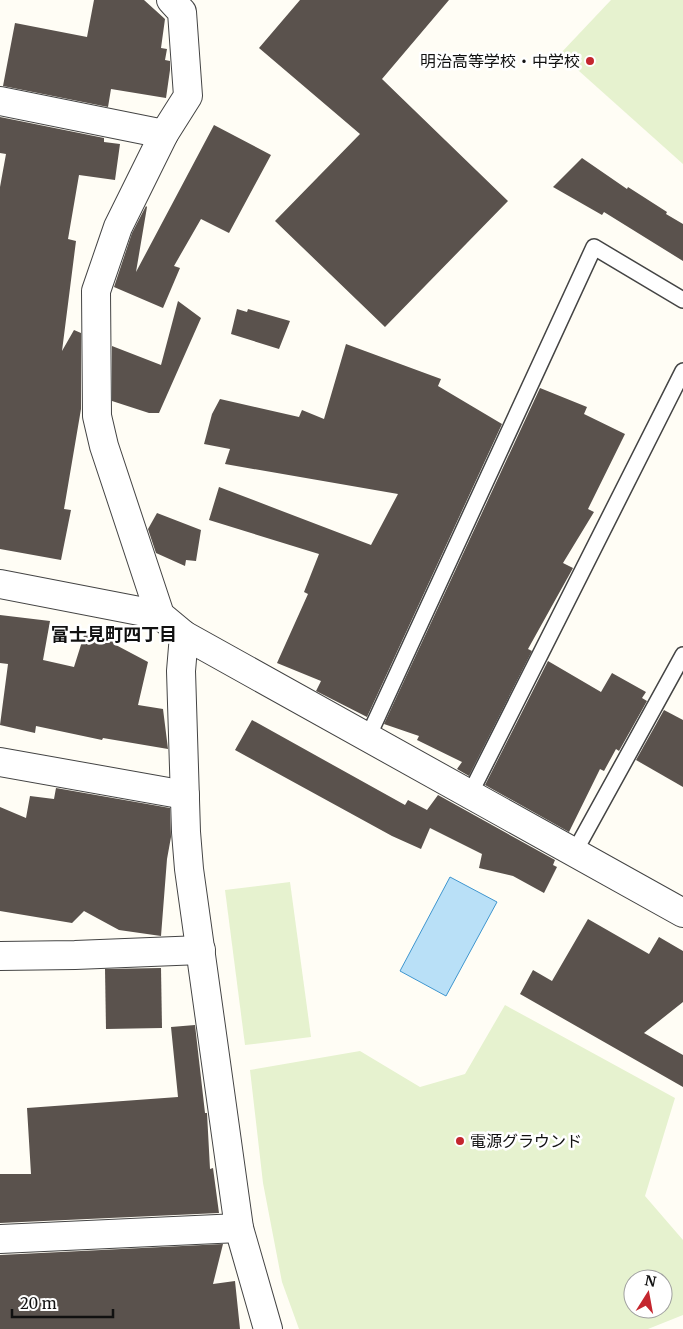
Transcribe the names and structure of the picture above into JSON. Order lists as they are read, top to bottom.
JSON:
{
  "districts": ["富士見町四丁目"],
  "places": ["明治高等学校・中学校", "電源グラウンド"],
  "scale_bar": "20 m",
  "north": "top"
}
